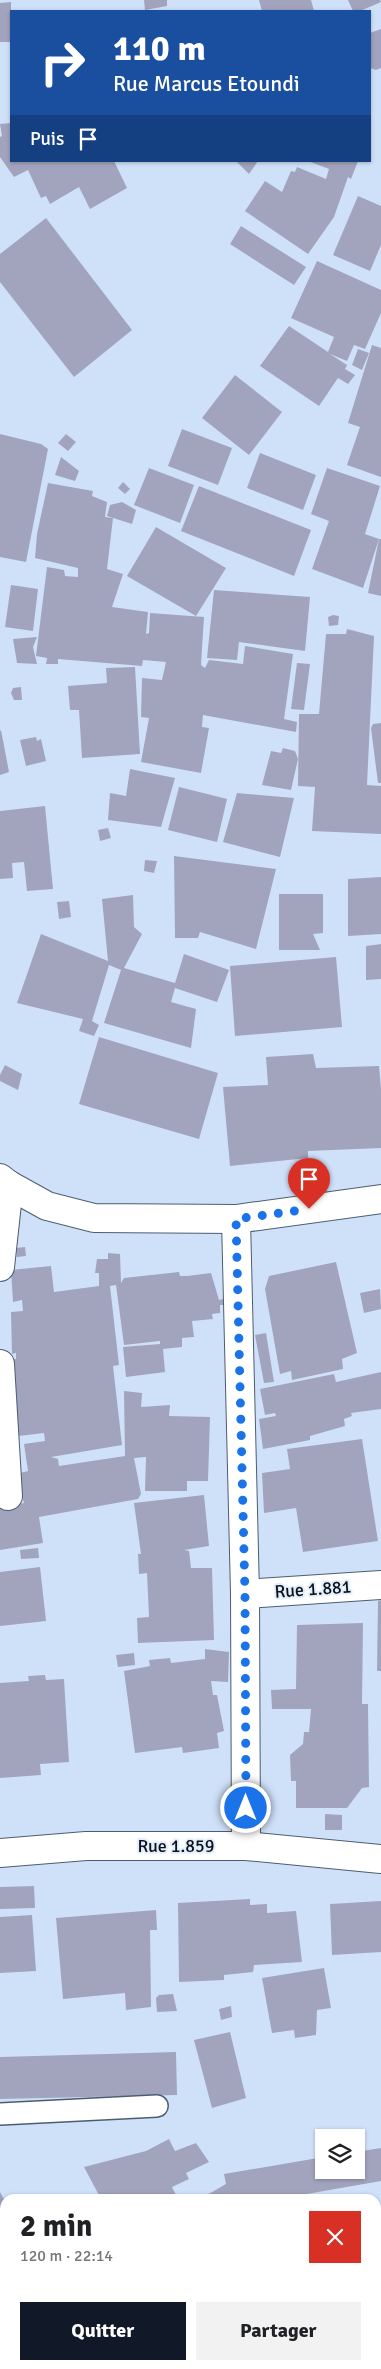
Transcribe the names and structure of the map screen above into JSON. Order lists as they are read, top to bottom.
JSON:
{
  "streets": {
    "street": ["Rue 1.881", "Rue 1.859"]
  },
  "page": {
    "turn": ["110 m", "Rue Marcus Etoundi"],
    "then": "Puis",
    "heading": ["2 min", "120 m · 22:14"],
    "buttons": ["Quitter", "Partager"]
  }
}
